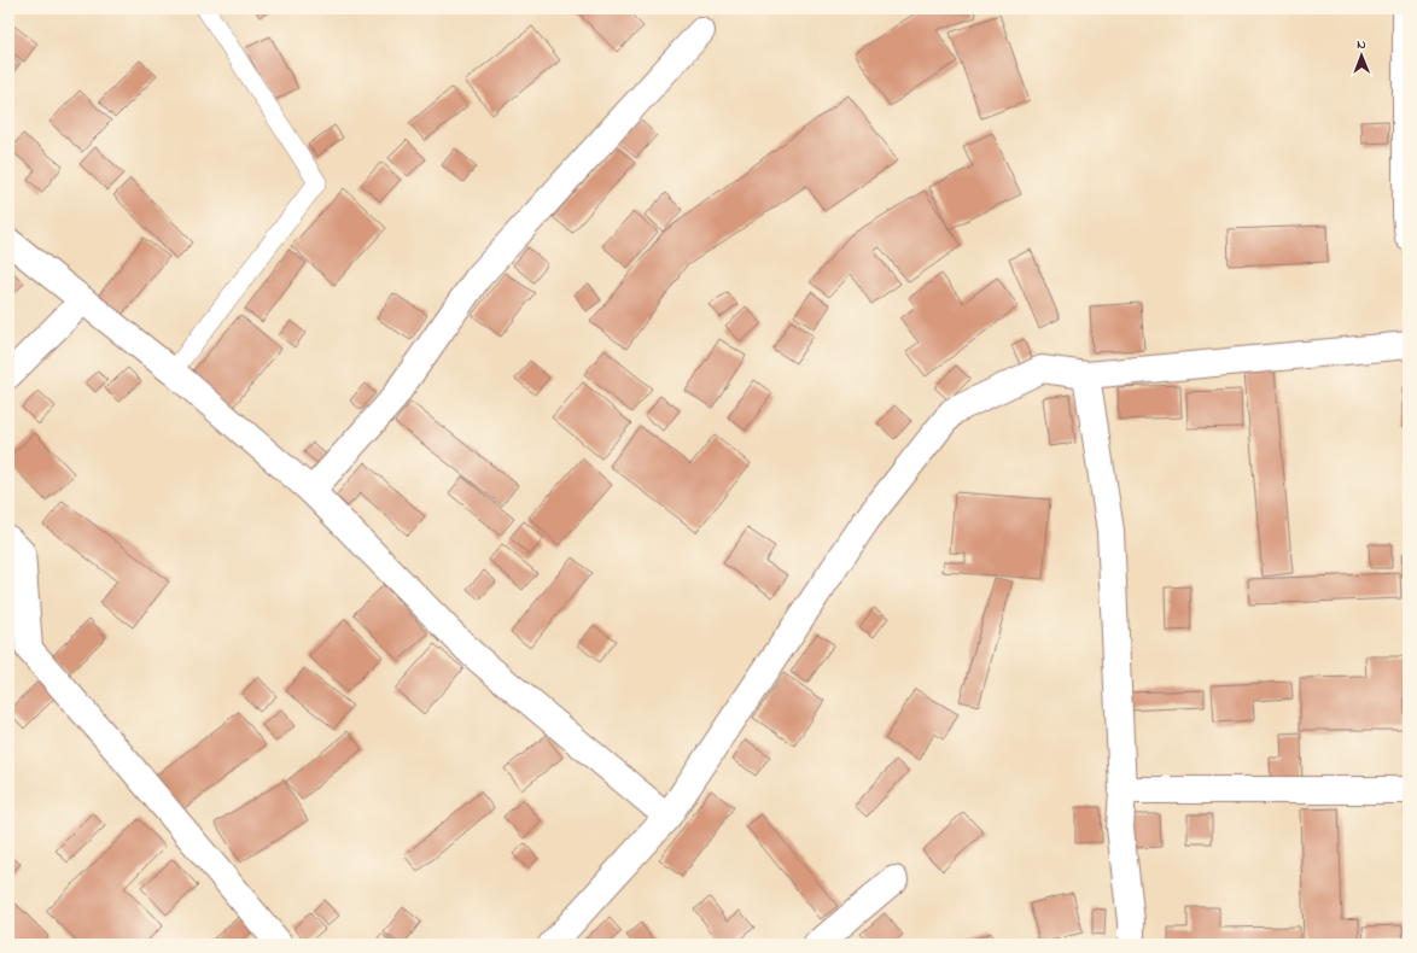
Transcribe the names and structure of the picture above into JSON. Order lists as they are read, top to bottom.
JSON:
{
  "north": "top"
}
